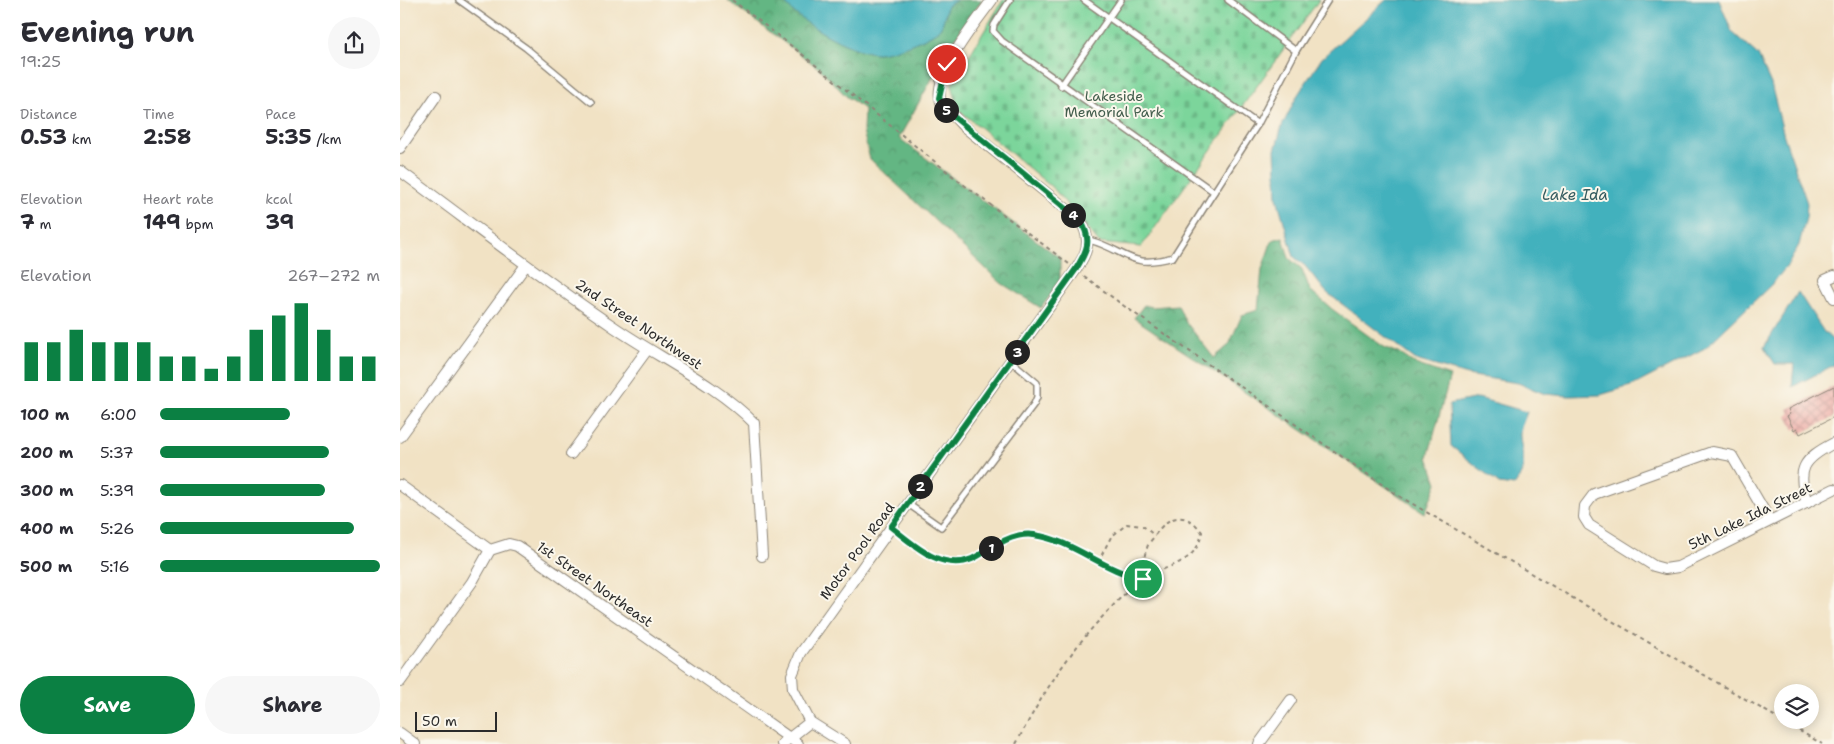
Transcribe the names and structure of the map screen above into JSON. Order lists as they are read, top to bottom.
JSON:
{
  "streets": {
    "street": [
      "2nd Street Northwest",
      "5th Lake Ida Street",
      "Motor Pool Road",
      "1st Street Northeast"
    ]
  },
  "water": ["Lake Ida"],
  "parks": ["Lakeside Memorial Park"],
  "scale_bar": "50 m",
  "page": {
    "heading": ["Evening run", "19:25"],
    "stats": [
      ["Distance", "0.53 km"],
      ["Time", "2:58"],
      ["Pace", "5:35 /km"],
      ["Elevation", "7 m"],
      ["Heart rate", "149 bpm"],
      ["kcal", "39"]
    ],
    "pins": [
      "5",
      "4",
      "3",
      "2",
      "1"
    ],
    "chart": ["Elevation", "267–272 m"],
    "list": [
      {
        "name": "100 m",
        "note": "6:00"
      },
      {
        "name": "200 m",
        "note": "5:37"
      },
      {
        "name": "300 m",
        "note": "5:39"
      },
      {
        "name": "400 m",
        "note": "5:26"
      },
      {
        "name": "500 m",
        "note": "5:16"
      }
    ],
    "buttons": ["Save", "Share"],
    "scale": "50 m"
  }
}
